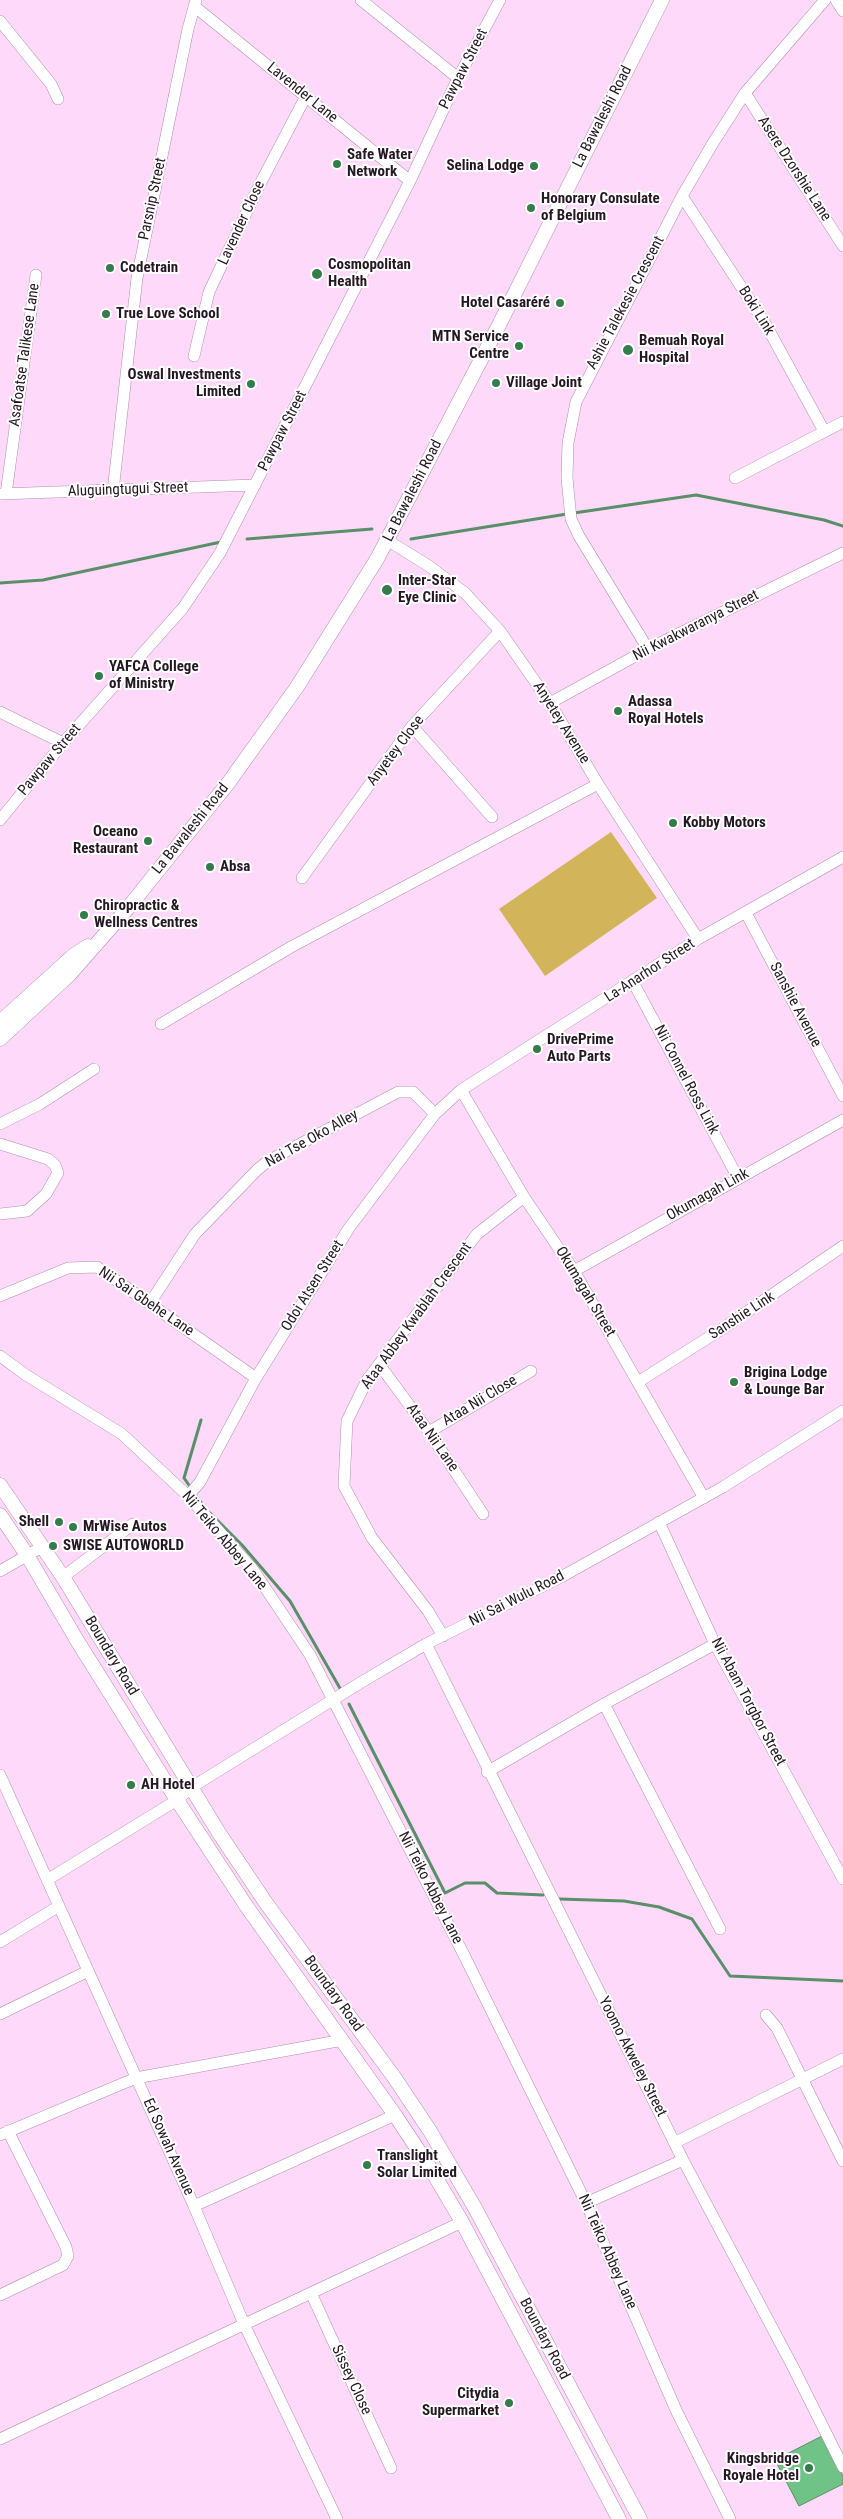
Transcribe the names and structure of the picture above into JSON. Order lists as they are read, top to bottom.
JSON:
{
  "streets": {
    "main road": ["La Bawaleshi Road", "Boundary Road"],
    "street": [
      "Pawpaw Street",
      "Lavender Lane",
      "Asere Dzorshie Lane",
      "Parsnip Street",
      "Lavender Close",
      "Ashie Talekesie Crescent",
      "Boki Link",
      "Asafoatse Talikese Lane",
      "Aluguingtugui Street",
      "Nii Kwakwaranya Street",
      "Anyetey Avenue",
      "Anyetey Close",
      "La-Anarhor Street",
      "Sanshie Avenue",
      "Nii Connel Ross Link",
      "Nai Tse Oko Alley",
      "Okumagah Link",
      "Odoi Atsen Street",
      "Okumagah Street",
      "Nii Sai Gbehe Lane",
      "Ataa Abbey Kwablah Crescent",
      "Sanshie Link",
      "Ataa Nii Close",
      "Ataa Nii Lane",
      "Nii Teiko Abbey Lane",
      "Nii Sai Wulu Road",
      "Nii Abam Torgbor Street",
      "Yoomo Akweley Street",
      "Ed Sowah Avenue",
      "Sissey Close"
    ]
  },
  "crossings": [
    ["Pawpaw Street", "Lavender Lane"],
    ["Pawpaw Street", "Aluguingtugui Street"],
    ["Lavender Lane", "Parsnip Street"],
    ["Lavender Lane", "Lavender Close"],
    ["La Bawaleshi Road", "Anyetey Avenue"],
    ["Asere Dzorshie Lane", "Ashie Talekesie Crescent"],
    ["Parsnip Street", "Aluguingtugui Street"],
    ["Ashie Talekesie Crescent", "Boki Link"],
    ["Ashie Talekesie Crescent", "Nii Kwakwaranya Street"],
    ["Asafoatse Talikese Lane", "Aluguingtugui Street"],
    ["Nii Kwakwaranya Street", "Anyetey Avenue"],
    ["Anyetey Avenue", "Anyetey Close"],
    ["Anyetey Avenue", "La-Anarhor Street"],
    ["La-Anarhor Street", "Sanshie Avenue"],
    ["La-Anarhor Street", "Nii Connel Ross Link"],
    ["La-Anarhor Street", "Odoi Atsen Street"],
    ["La-Anarhor Street", "Okumagah Street"],
    ["Nii Connel Ross Link", "Okumagah Link"],
    ["Nai Tse Oko Alley", "Odoi Atsen Street"],
    ["Nai Tse Oko Alley", "Nii Sai Gbehe Lane"],
    ["Okumagah Link", "Okumagah Street"],
    ["Odoi Atsen Street", "Okumagah Street"],
    ["Odoi Atsen Street", "Nii Sai Gbehe Lane"],
    ["Odoi Atsen Street", "Nii Teiko Abbey Lane"],
    ["Okumagah Street", "Ataa Abbey Kwablah Crescent"],
    ["Okumagah Street", "Sanshie Link"],
    ["Okumagah Street", "Nii Sai Wulu Road"],
    ["Ataa Abbey Kwablah Crescent", "Ataa Nii Lane"],
    ["Ataa Abbey Kwablah Crescent", "Nii Sai Wulu Road"],
    ["Ataa Nii Close", "Ataa Nii Lane"],
    ["Nii Teiko Abbey Lane", "Nii Sai Wulu Road"],
    ["Nii Sai Wulu Road", "Boundary Road"],
    ["Nii Sai Wulu Road", "Nii Abam Torgbor Street"],
    ["Nii Sai Wulu Road", "Yoomo Akweley Street"],
    ["Nii Sai Wulu Road", "Ed Sowah Avenue"]
  ],
  "places": [
    "Safe Water Network",
    "Selina Lodge",
    "Honorary Consulate of Belgium",
    "Codetrain",
    "Cosmopolitan Health",
    "Hotel Casaréré",
    "True Love School",
    "MTN Service Centre",
    "Bemuah Royal Hospital",
    "Village Joint",
    "Oswal Investments Limited",
    "Inter-Star Eye Clinic",
    "YAFCA College of Ministry",
    "Adassa Royal Hotels",
    "Kobby Motors",
    "Oceano Restaurant",
    "Absa",
    "Chiropractic & Wellness Centres",
    "DrivePrime Auto Parts",
    "Brigina Lodge & Lounge Bar",
    "Shell",
    "MrWise Autos",
    "SWISE AUTOWORLD",
    "AH Hotel",
    "Translight Solar Limited",
    "Citydia Supermarket",
    "Kingsbridge Royale Hotel"
  ]
}
